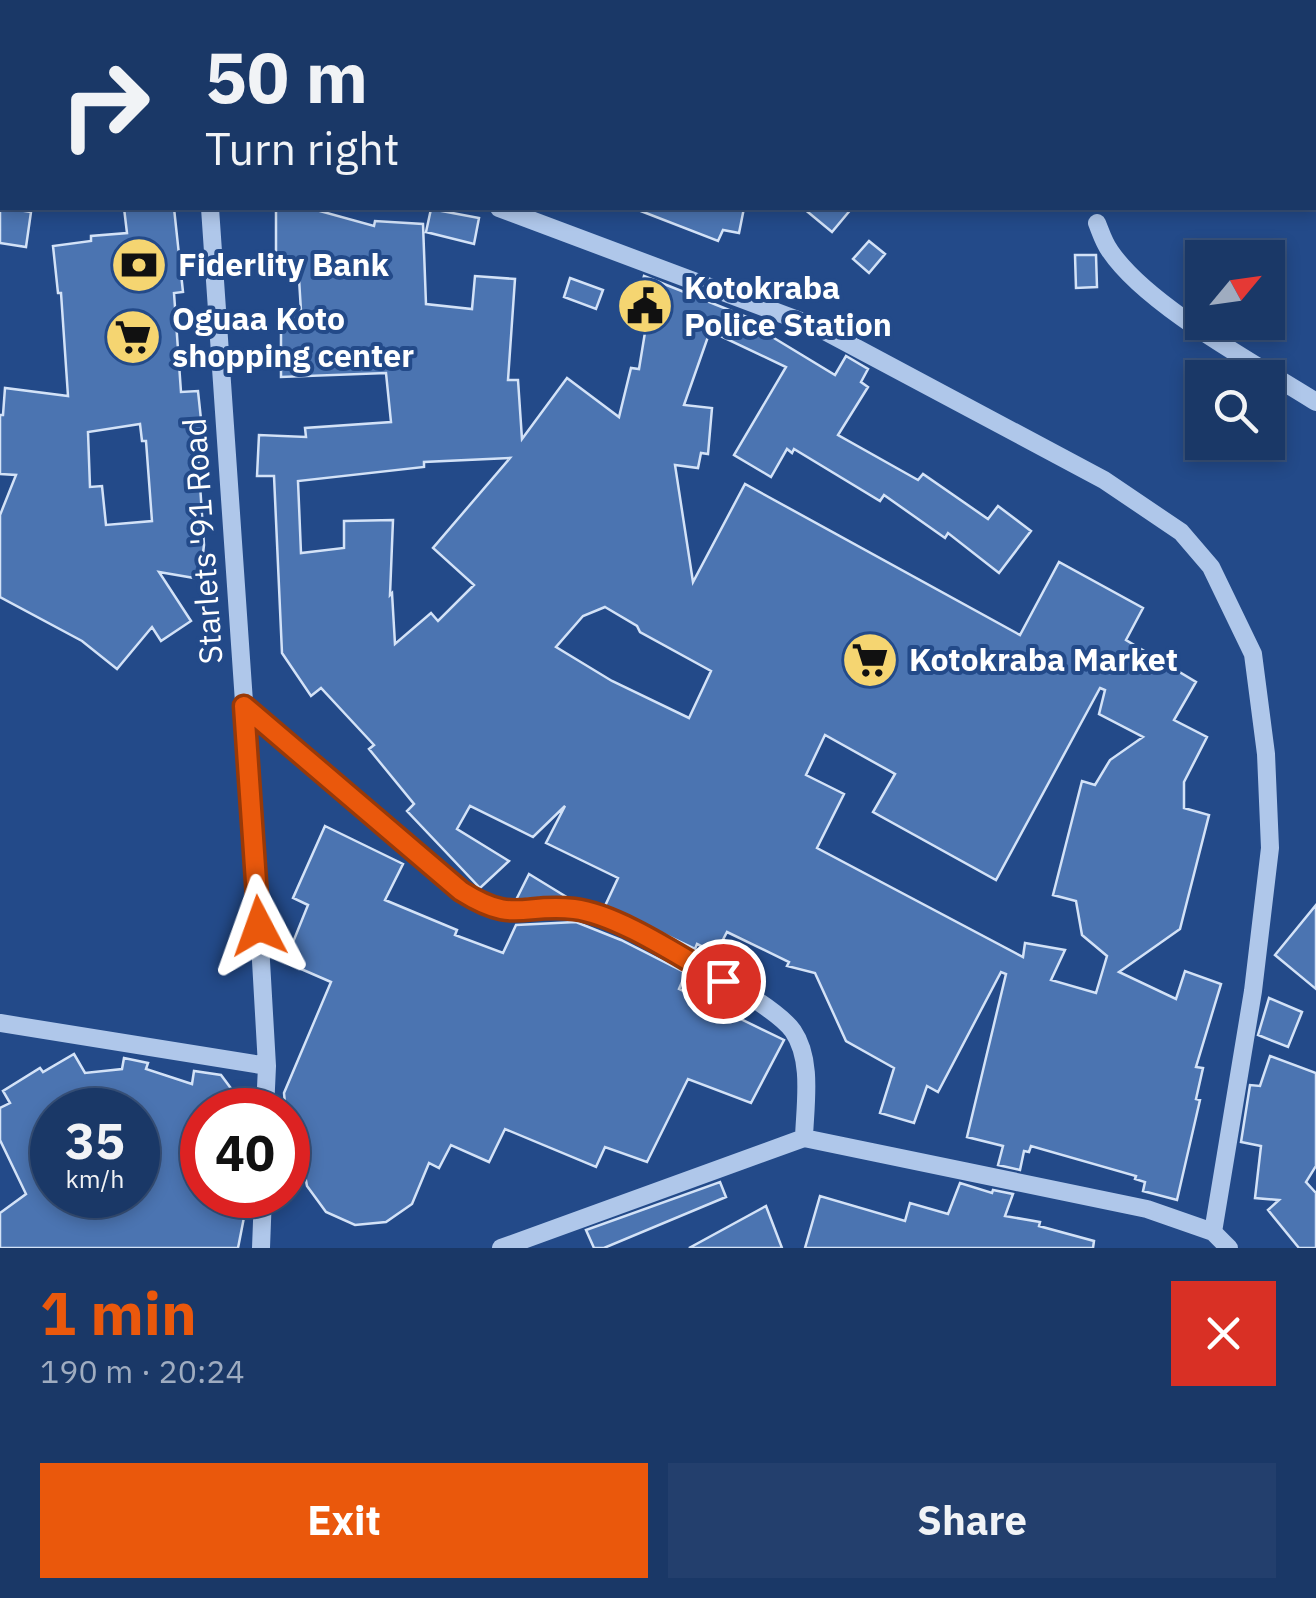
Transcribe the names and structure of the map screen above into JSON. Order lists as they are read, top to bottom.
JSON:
{
  "streets": {
    "street": ["Starlets '91 Road"]
  },
  "places": {
    "bank": ["Fiderlity Bank"],
    "public building": ["Kotokraba Police Station"],
    "supermarket": ["Oguaa Koto shopping center", "Kotokraba Market"]
  },
  "north": "top right",
  "page": {
    "turn": ["50 m", "Turn right"],
    "speed": "35 km/h",
    "limit": "40",
    "heading": ["1 min", "190 m · 20:24"],
    "buttons": ["Exit", "Share"]
  }
}
